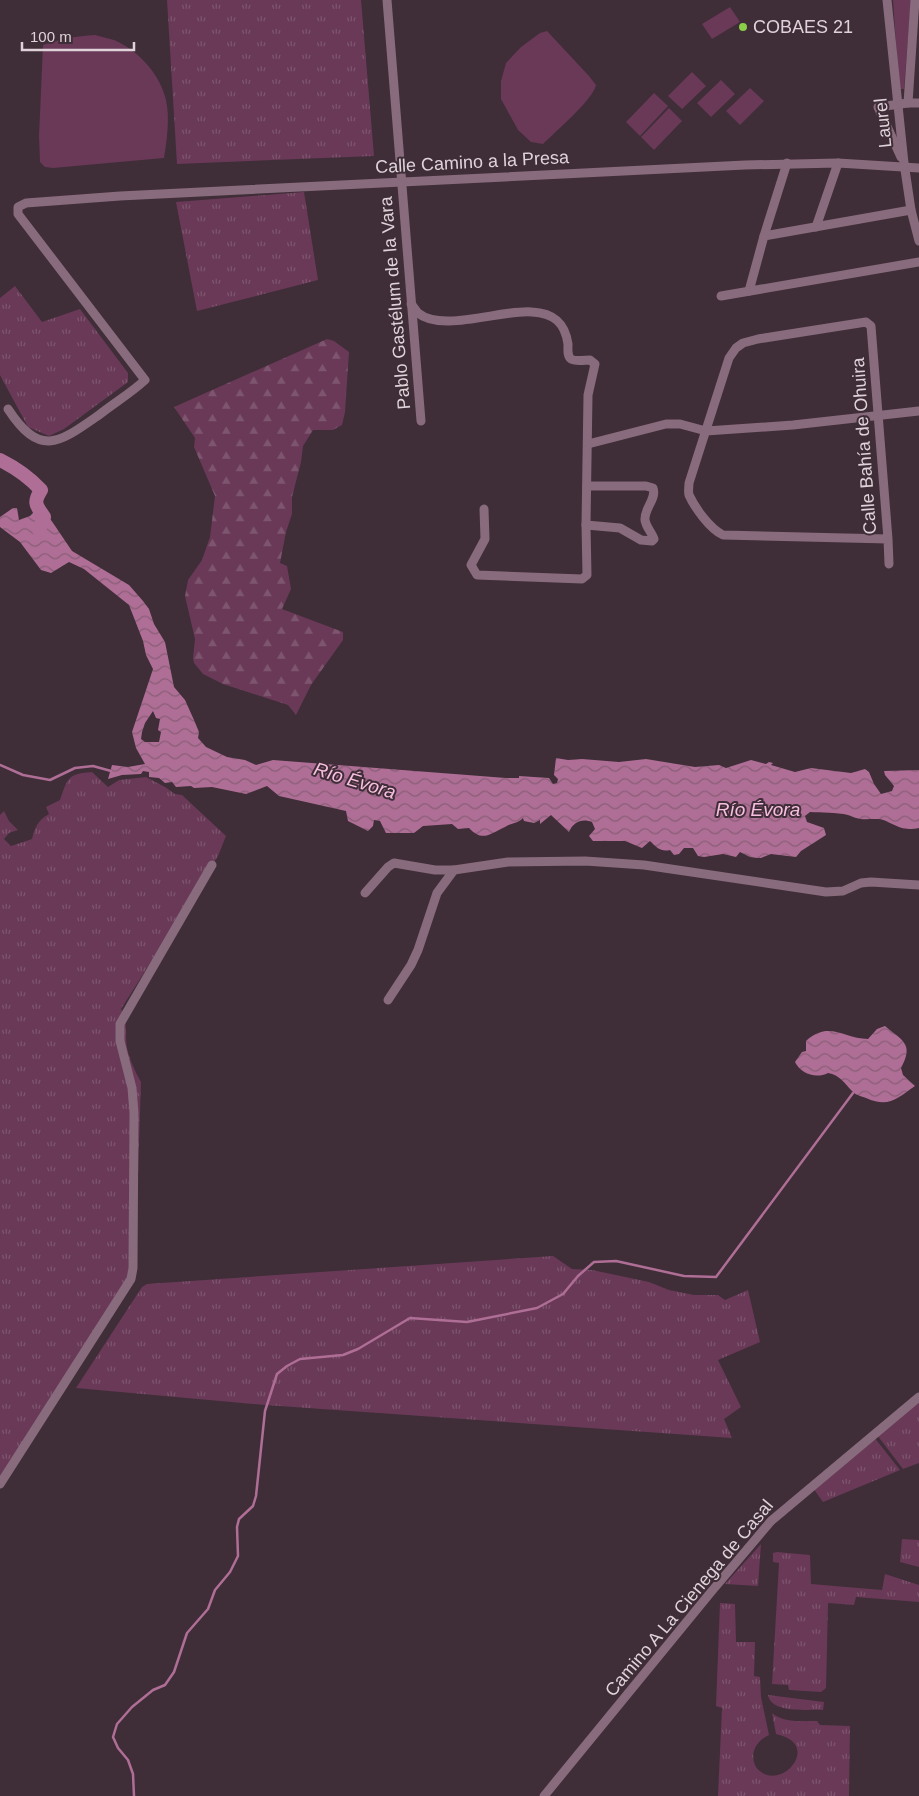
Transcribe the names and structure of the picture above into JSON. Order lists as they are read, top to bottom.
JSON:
{
  "streets": {
    "street": [
      "Laurel",
      "Calle Camino a la Presa",
      "Pablo Gastélum de la Vara",
      "Calle Bahía de Ohuira",
      "Camino A La Cienega de Casal"
    ]
  },
  "crossings": [
    ["Laurel", "Calle Camino a la Presa"],
    ["Calle Camino a la Presa", "Pablo Gastélum de la Vara"]
  ],
  "water": ["Río Évora"],
  "places": ["COBAES 21"],
  "scale_bar": "100 m"
}
